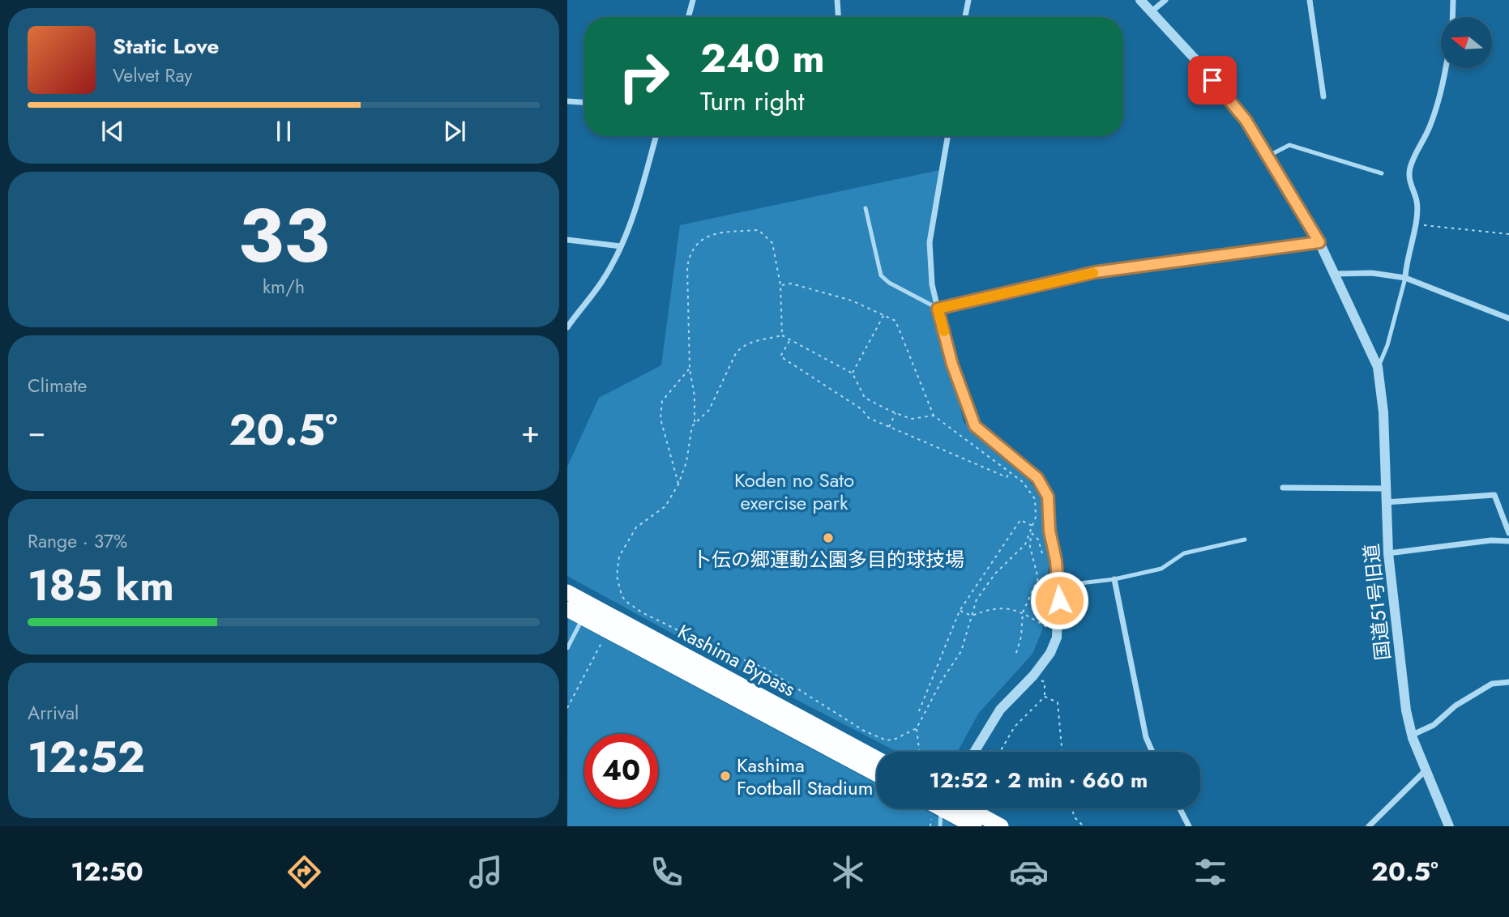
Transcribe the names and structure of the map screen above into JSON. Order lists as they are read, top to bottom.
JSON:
{
  "streets": {
    "highway": ["Kashima Bypass"],
    "street": ["国道51号旧道"]
  },
  "parks": ["Koden no Sato exercise park"],
  "places": ["卜伝の郷運動公園多目的球技場", "Kashima Football Stadium"],
  "north": "left",
  "page": {
    "turn": ["240 m", "Turn right"],
    "song": ["Static Love", "Velvet Ray"],
    "tile": [
      ["33", "km/h"],
      "Climate",
      ["Range · 37%", "185 km"],
      ["Arrival", "12:52"]
    ],
    "heat": ["−", "20.5°", "+"],
    "limit": "40",
    "trip": "12:52 · 2 min · 660 m",
    "tabs": ["12:50", "20.5°"]
  }
}
